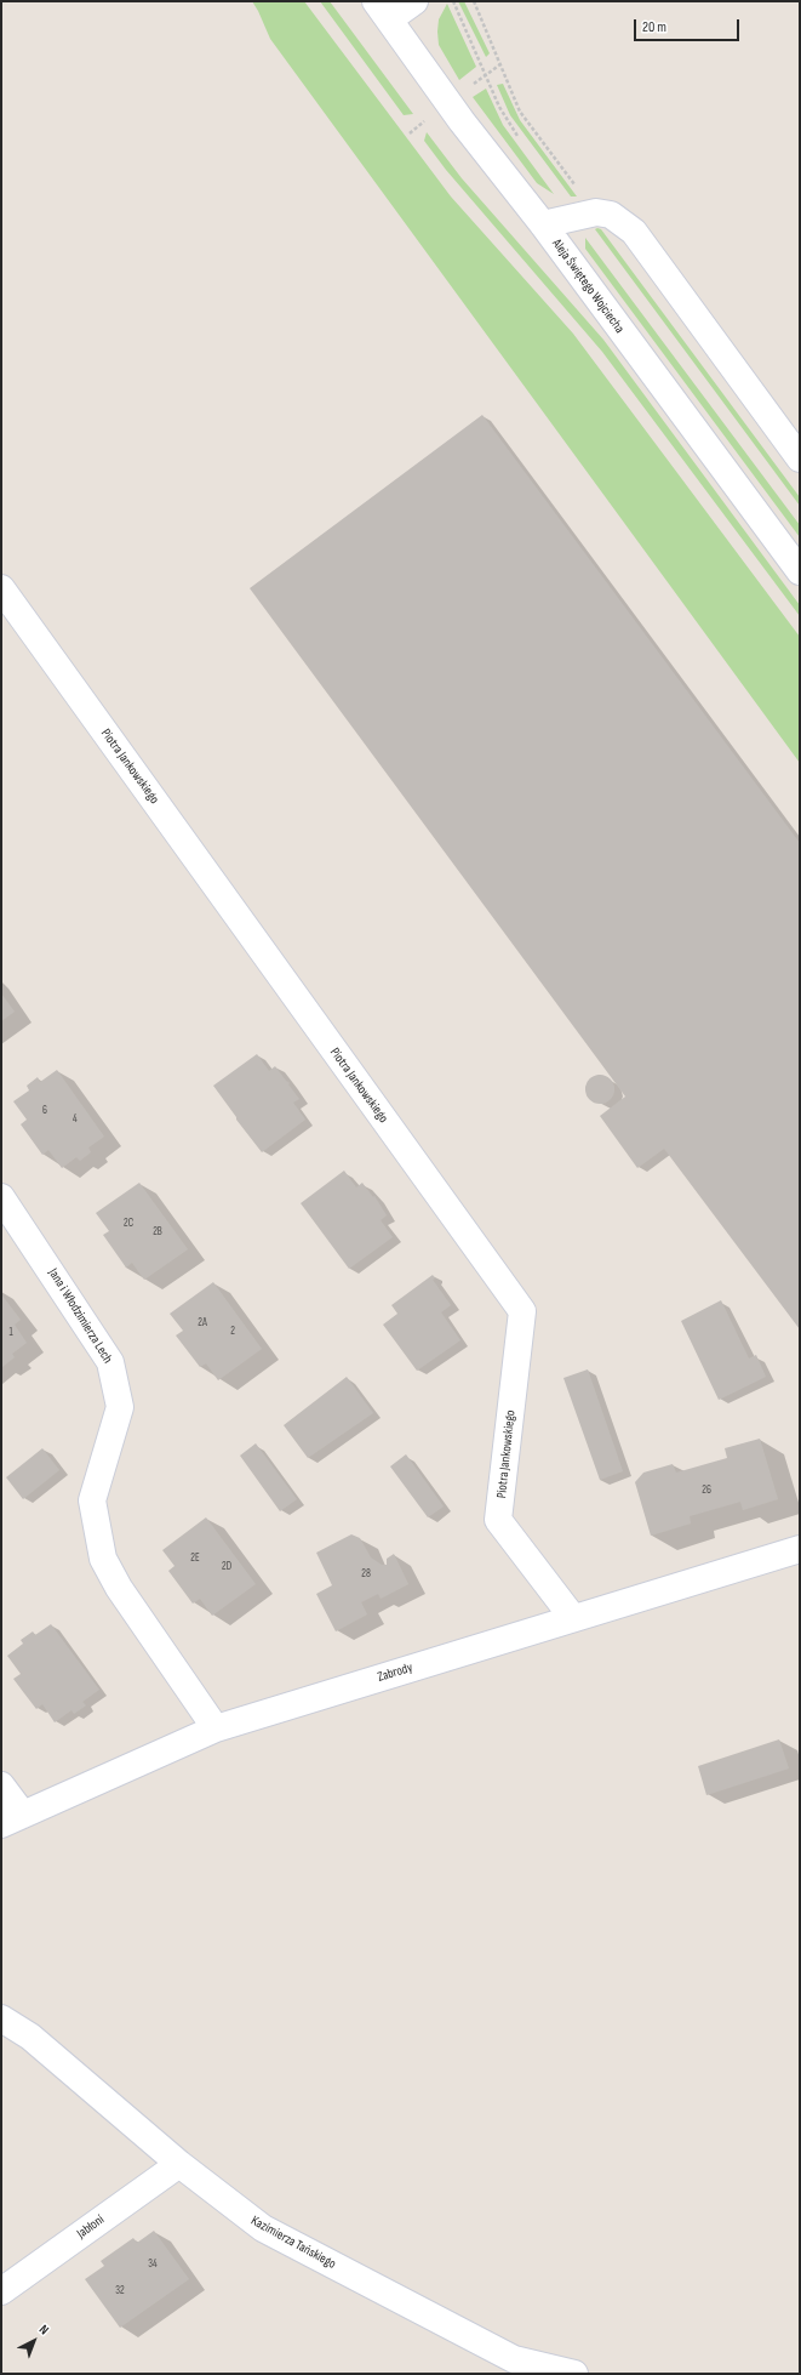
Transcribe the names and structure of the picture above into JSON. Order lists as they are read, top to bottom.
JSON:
{
  "streets": {
    "street": [
      "Aleja Świętego Wojciecha",
      "Piotra Jankowskiego",
      "Jana i Włodzimierza Lech",
      "Zabrody",
      "Jabłoni",
      "Kazimierza Tańskiego"
    ]
  },
  "crossings": [
    ["Piotra Jankowskiego", "Zabrody"],
    ["Jana i Włodzimierza Lech", "Zabrody"],
    ["Jabłoni", "Kazimierza Tańskiego"]
  ],
  "house_numbers": [
    "6",
    "4",
    "2C",
    "2B",
    "2A",
    "2",
    "1",
    "26",
    "2E",
    "2D",
    "28",
    "34",
    "32"
  ],
  "scale_bar": "20 m",
  "north": "top right"
}
